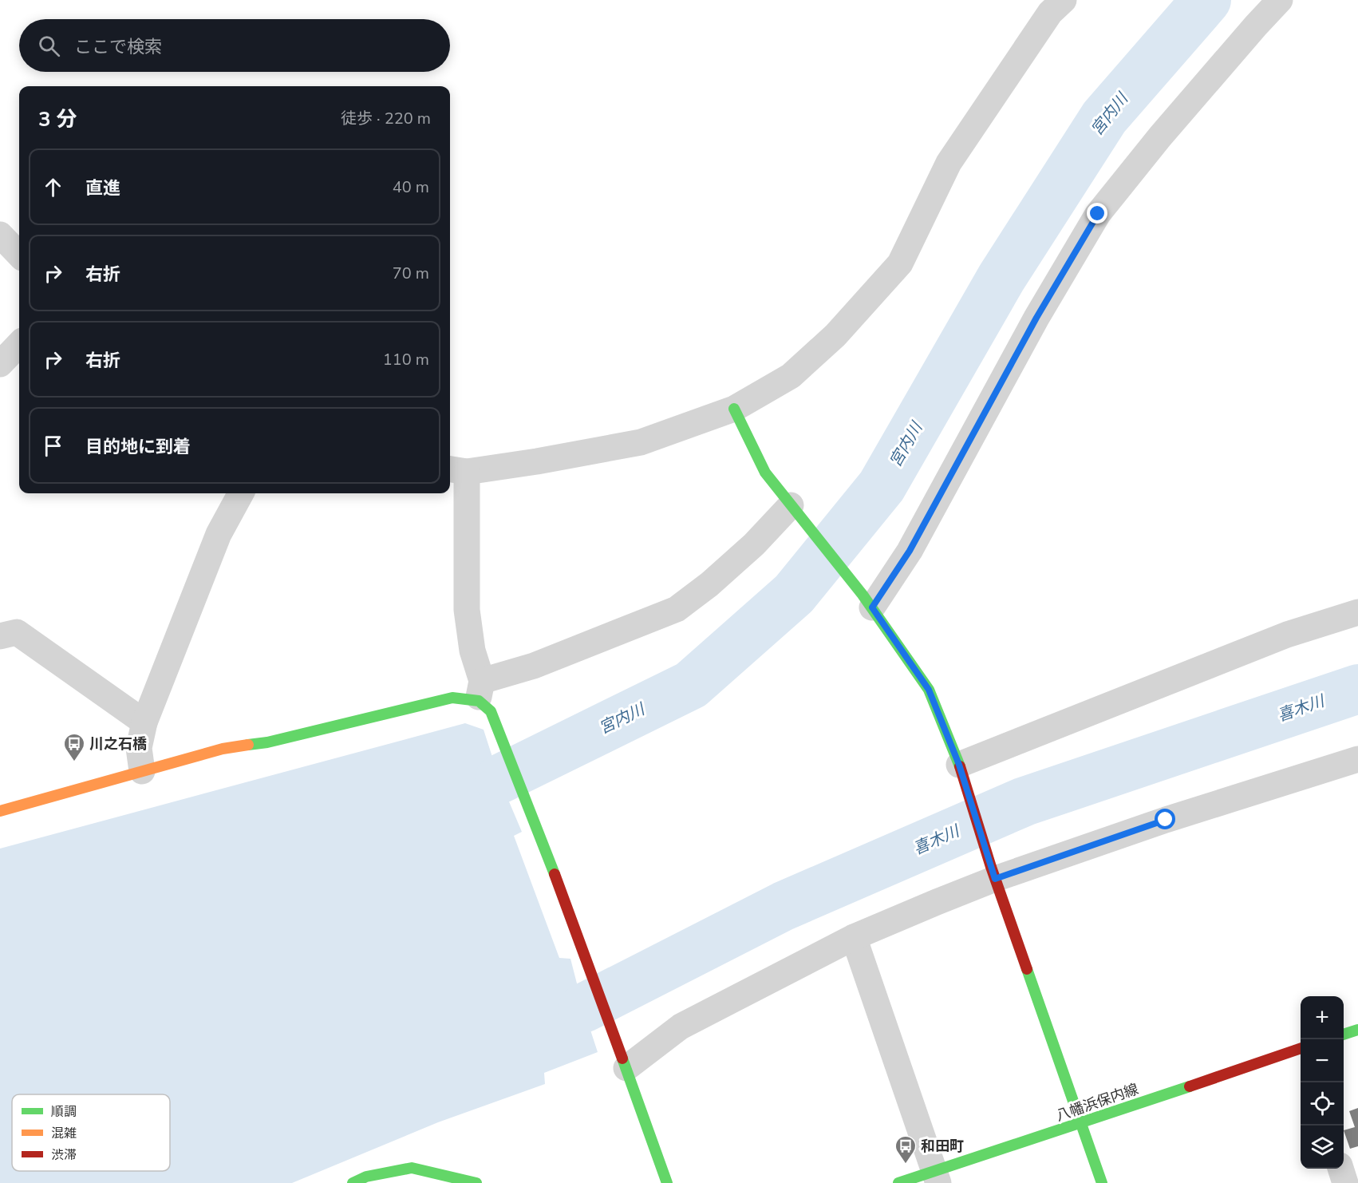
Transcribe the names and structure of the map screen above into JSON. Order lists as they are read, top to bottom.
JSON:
{
  "streets": {
    "street": ["八幡浜保内線"]
  },
  "water": ["宮内川", "喜木川"],
  "places": {
    "bus stop": ["川之石橋", "和田町"]
  },
  "legend": ["順調", "混雑", "渋滞"],
  "page": {
    "search": "ここで検索",
    "heading": ["3 分", "徒歩 · 220 m"],
    "list": [
      ["直進", "40 m"],
      ["右折", "70 m"],
      ["右折", "110 m"],
      "目的地に到着"
    ],
    "map_buttons": ["+", "−"]
  }
}
